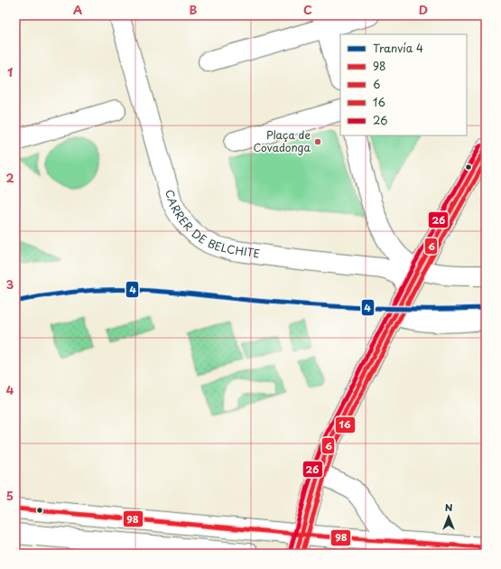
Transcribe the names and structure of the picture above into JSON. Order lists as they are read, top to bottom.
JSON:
{
  "streets": {
    "street": ["CARRER DE BELCHITE"]
  },
  "places": ["Plaça de Covadonga"],
  "lines": [
    "transit line 26",
    "transit line 6",
    "transit line 16",
    "tram line 4",
    "transit line 98"
  ],
  "legend": [
    "Tranvía 4",
    "98",
    "6",
    "16",
    "26"
  ],
  "north": "top",
  "grid": {
    "columns": [
      "A",
      "B",
      "C",
      "D"
    ],
    "rows": [
      "1",
      "2",
      "3",
      "4",
      "5"
    ]
  }
}
